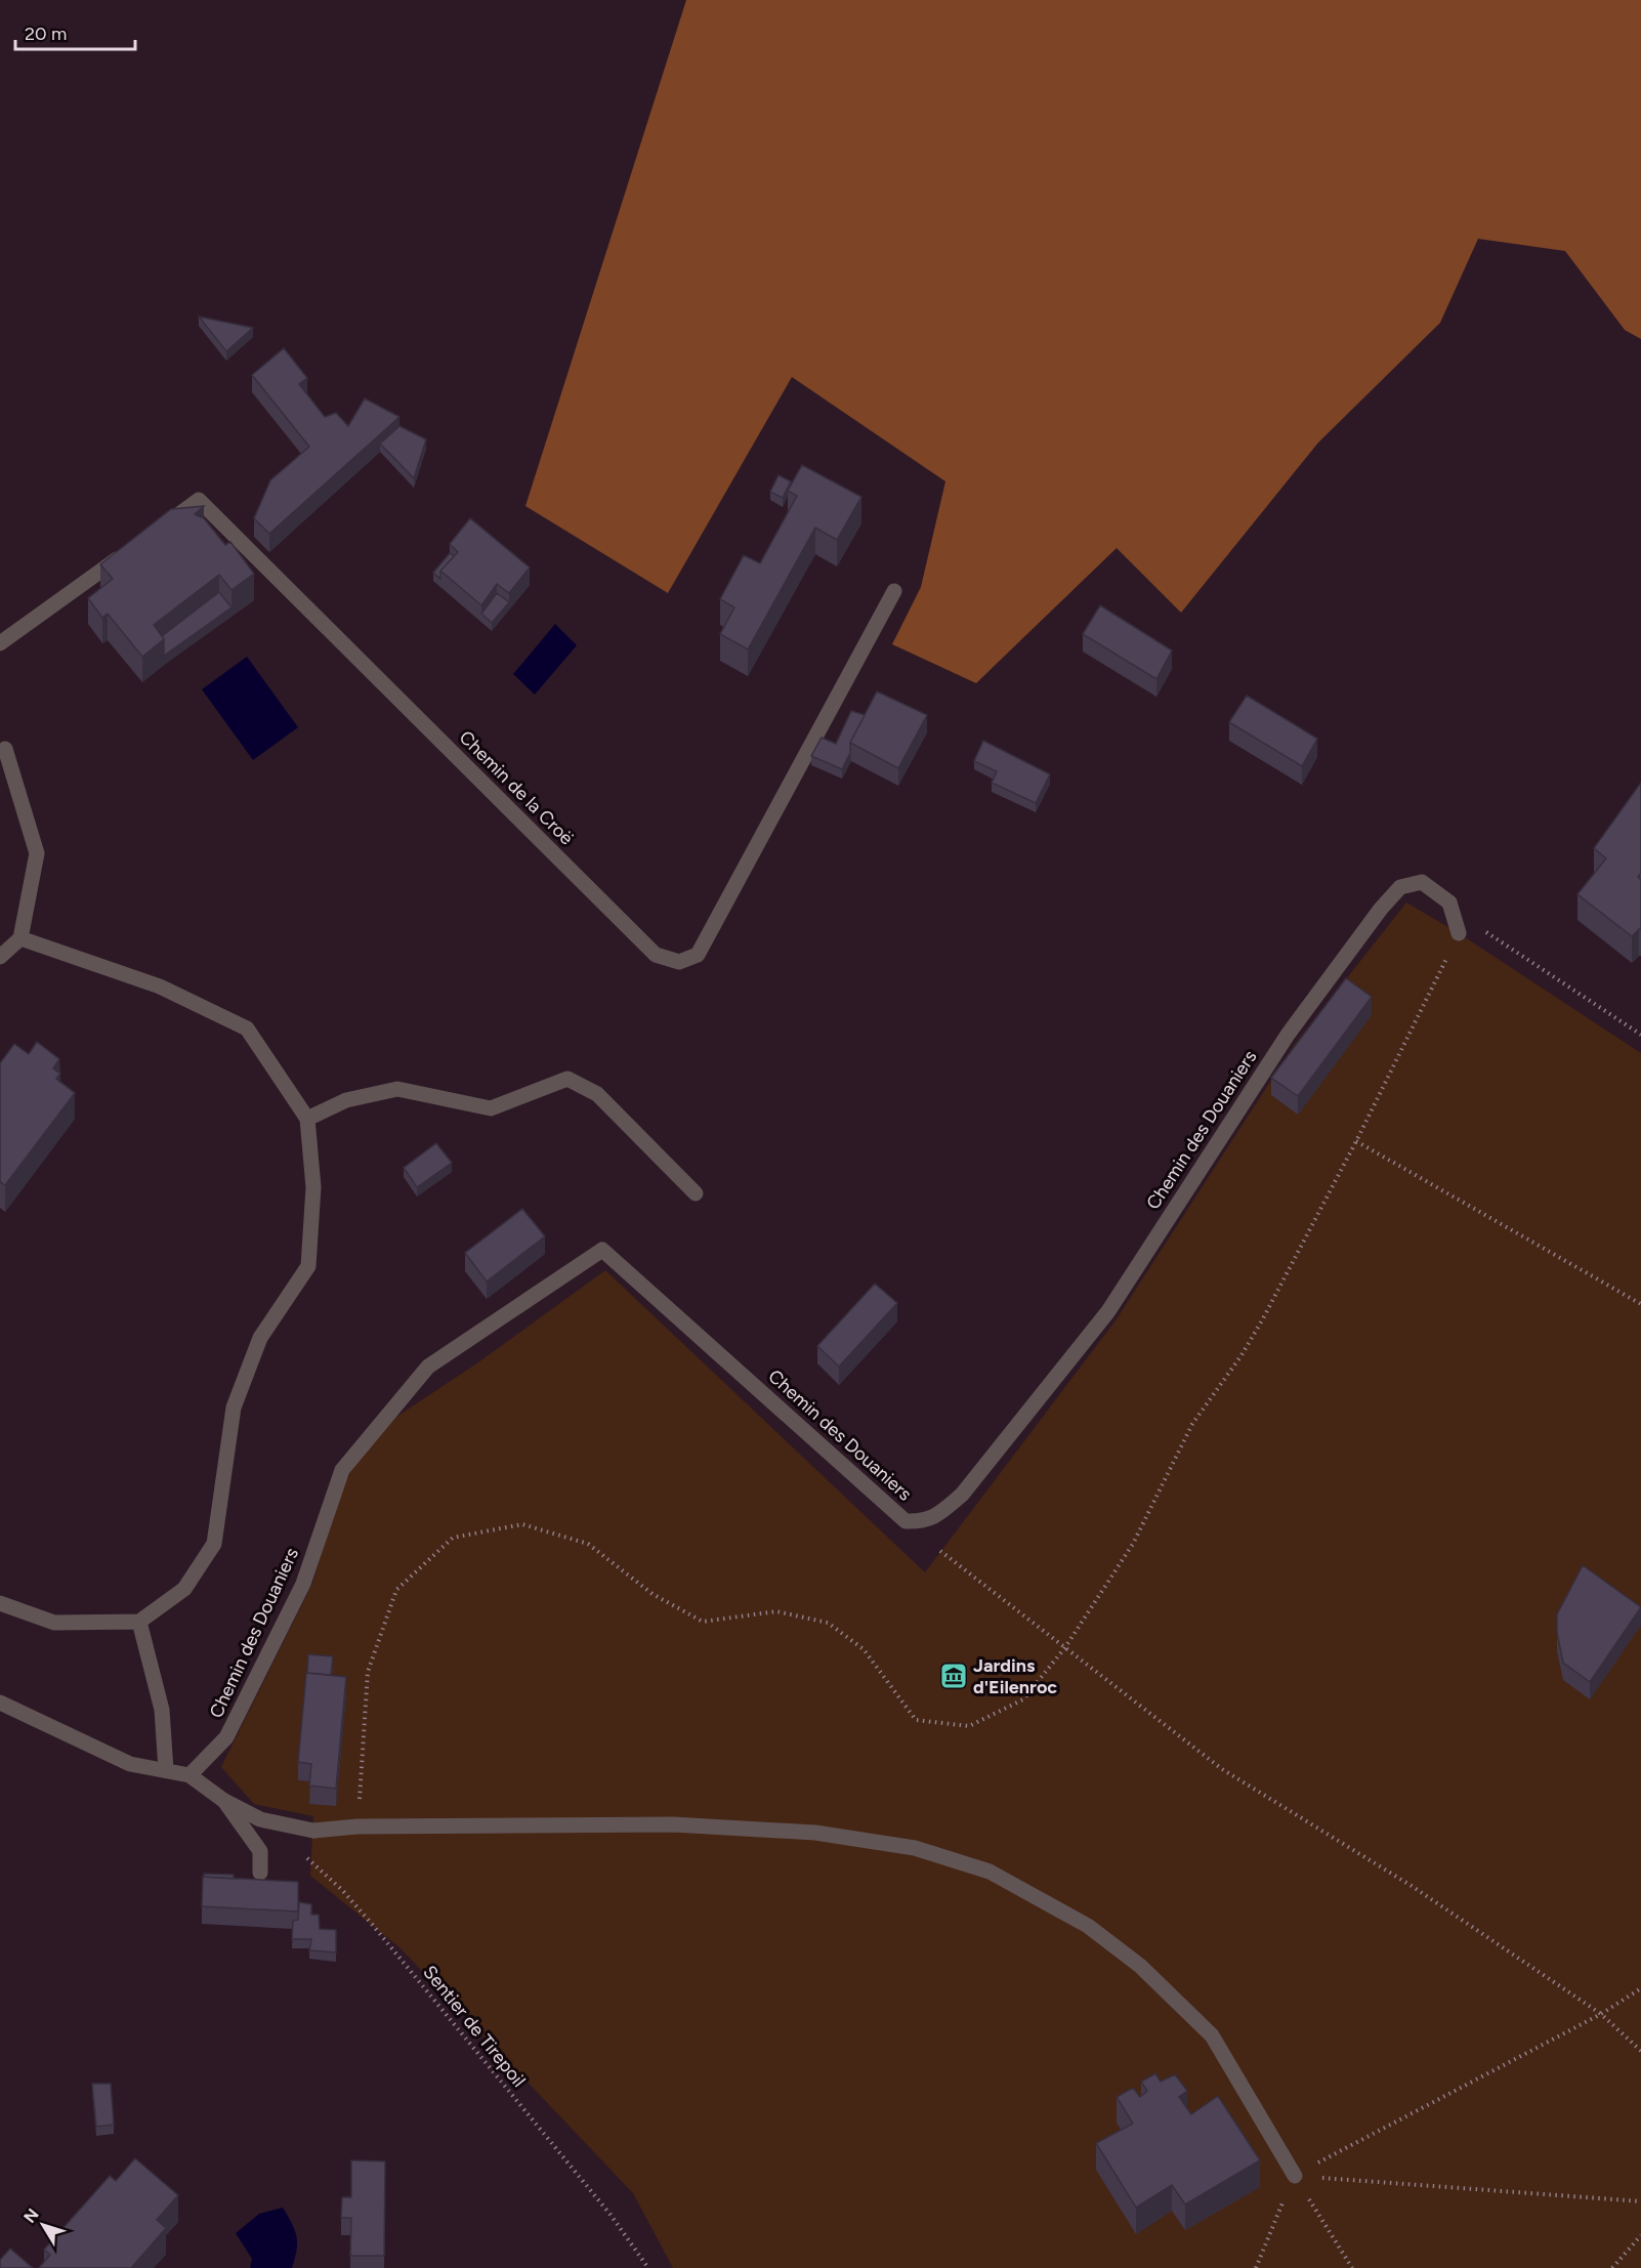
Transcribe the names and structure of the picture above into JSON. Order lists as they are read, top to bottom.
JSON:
{
  "streets": {
    "street": ["Chemin de la Croë", "Chemin des Douaniers"],
    "path": ["Sentier de Tirepoil"]
  },
  "places": {
    "museum": ["Jardins d'Eilenroc"]
  },
  "scale_bar": "20 m",
  "north": "top left"
}
